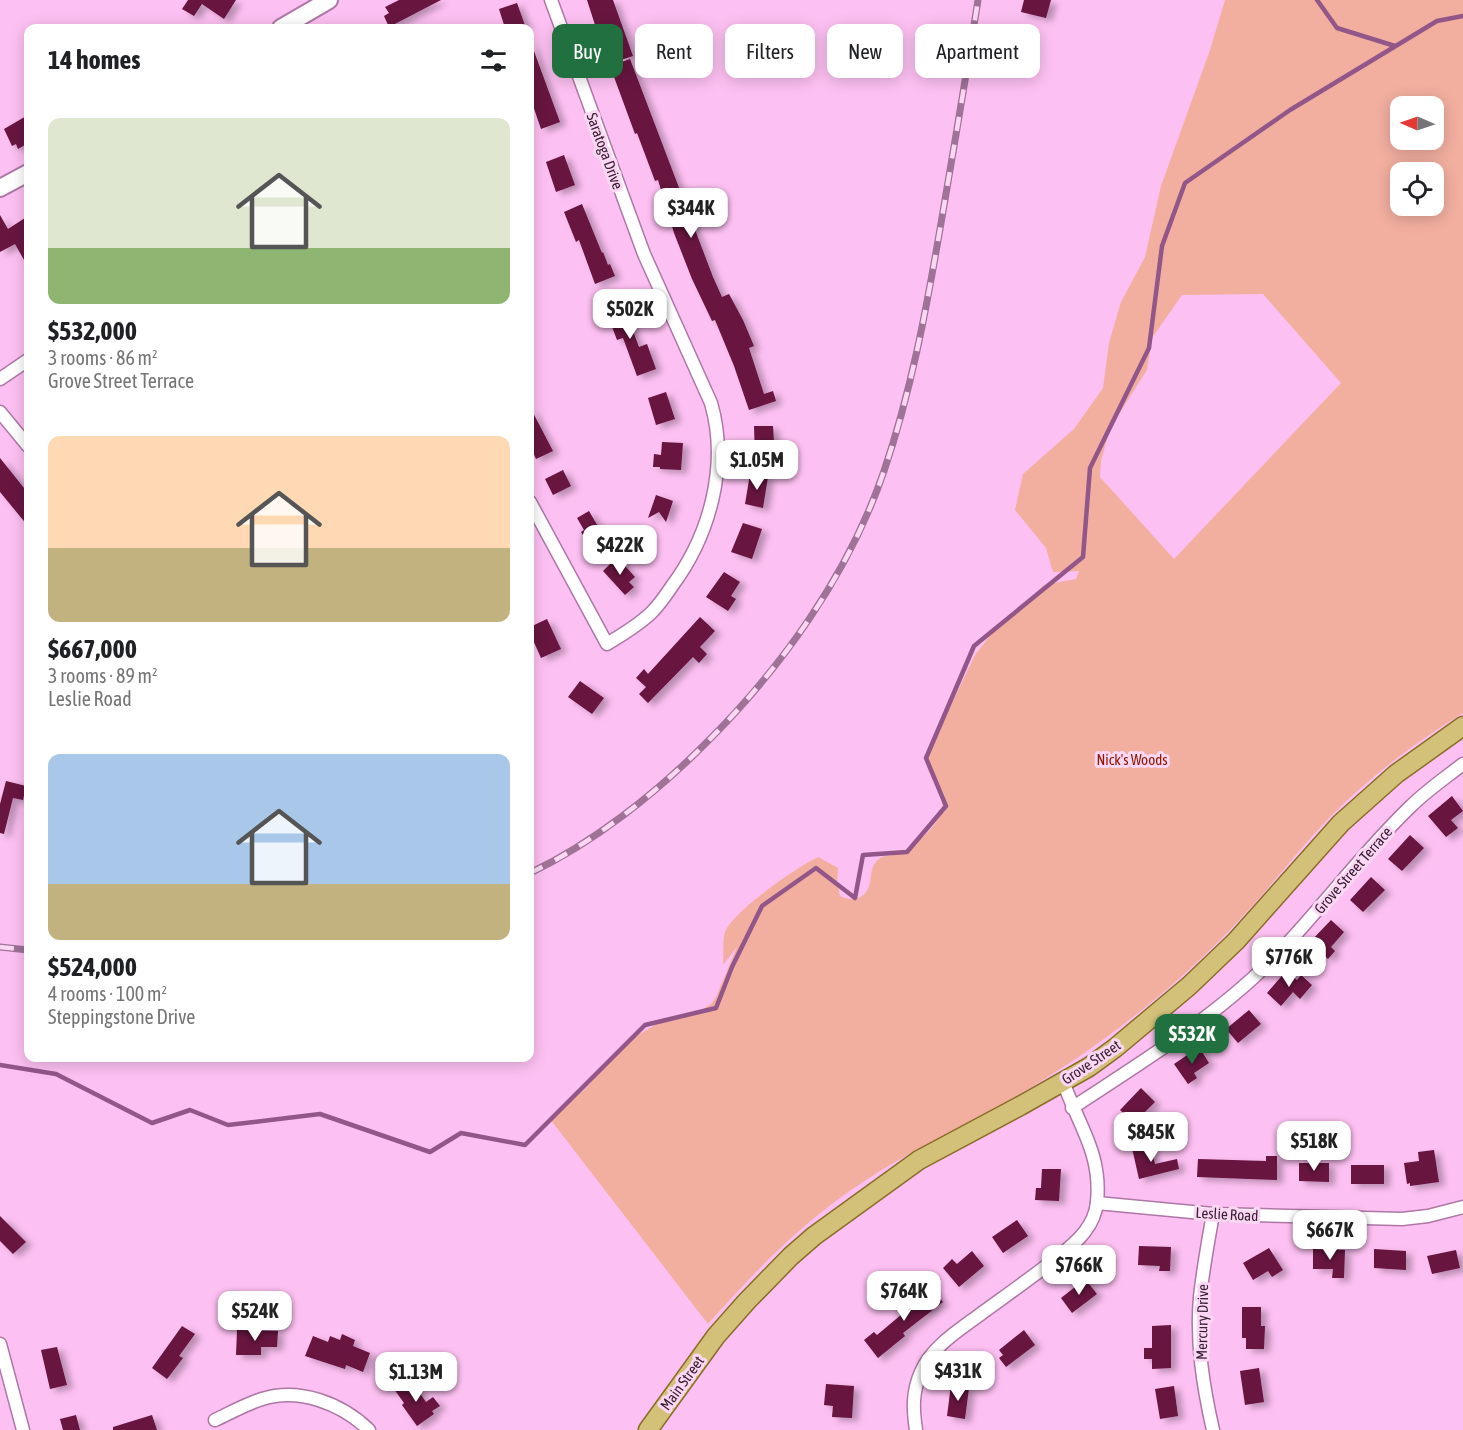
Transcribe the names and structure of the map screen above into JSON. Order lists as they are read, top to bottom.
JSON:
{
  "streets": {
    "main road": ["Grove Street", "Main Street"],
    "street": [
      "Saratoga Drive",
      "Grove Street Terrace",
      "Leslie Road",
      "Mercury Drive"
    ]
  },
  "crossings": [
    ["Grove Street", "Main Street"],
    ["Leslie Road", "Mercury Drive"]
  ],
  "parks": ["Nick's Woods"],
  "north": "left",
  "page": {
    "chip": [
      "Buy",
      "Rent",
      "Filters",
      "New",
      "Apartment"
    ],
    "heading": "14 homes",
    "list": [
      {
        "name": "$532,000",
        "note": "3 rooms · 86 m² · Grove Street Terrace"
      },
      {
        "name": "$667,000",
        "note": "3 rooms · 89 m² · Leslie Road"
      },
      {
        "name": "$524,000",
        "note": "4 rooms · 100 m² · Steppingstone Drive"
      }
    ],
    "price": [
      "$344K",
      "$502K",
      "$1.05M",
      "$422K",
      "$776K",
      "$532K",
      "$845K",
      "$518K",
      "$667K",
      "$766K",
      "$764K",
      "$524K",
      "$431K",
      "$1.13M"
    ]
  }
}
